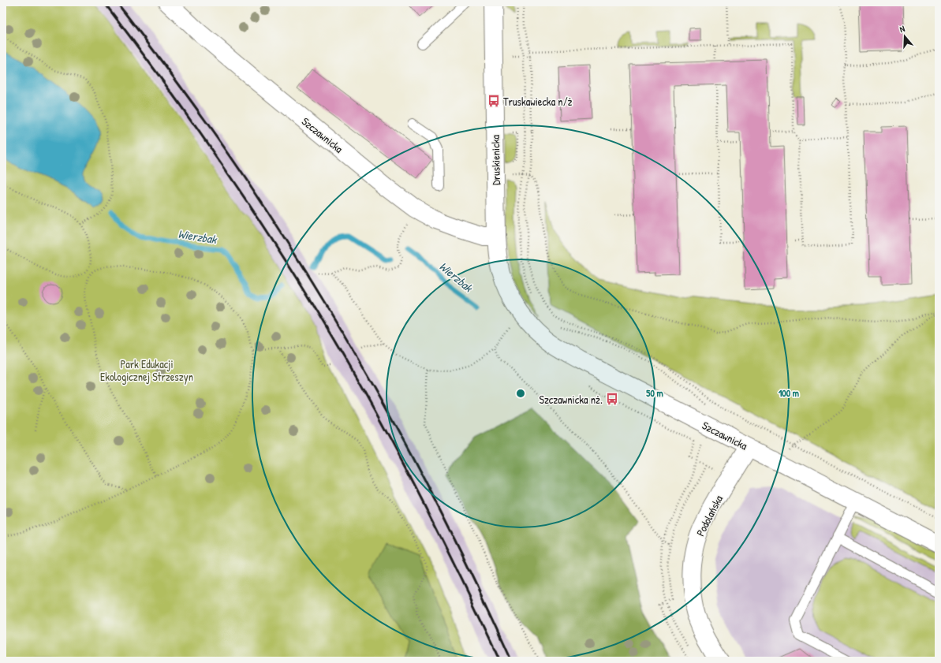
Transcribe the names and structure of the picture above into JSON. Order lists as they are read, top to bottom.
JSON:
{
  "streets": {
    "street": ["Szczawnicka", "Druskienicka", "Podolańska"]
  },
  "crossings": [
    ["Szczawnicka", "Druskienicka"],
    ["Szczawnicka", "Podolańska"]
  ],
  "water": ["Wierzbak"],
  "parks": ["Park Edukacji Ekologicznej Strzeszyn"],
  "places": {
    "bus stop": ["Truskawiecka n/ż", "Szczawnicka nż."]
  },
  "north": "top",
  "rings": ["50 m", "100 m"]
}
